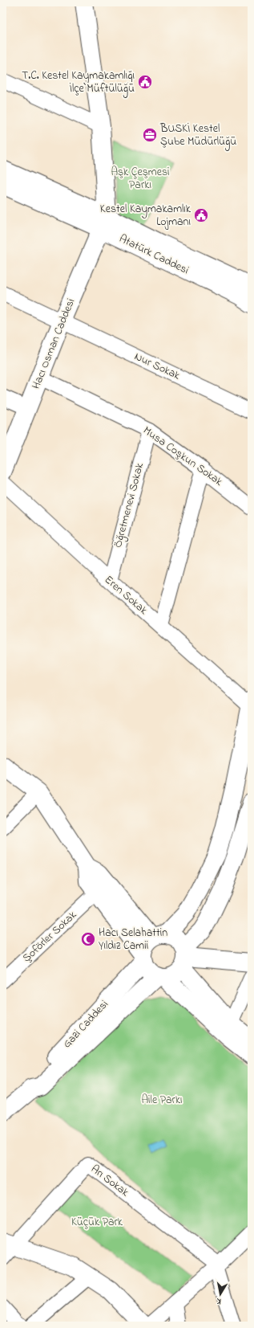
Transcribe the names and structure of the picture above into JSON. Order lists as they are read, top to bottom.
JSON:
{
  "streets": {
    "main road": ["Atatürk Caddesi", "Hacı Osman Caddesi", "Gazi Caddesi"],
    "street": [
      "Nur Sokak",
      "Musa Coşkun Sokak",
      "Öğretmenevi Sokak",
      "Eren Sokak",
      "Şoförler Sokak",
      "Arı Sokak"
    ]
  },
  "crossings": [
    ["Atatürk Caddesi", "Hacı Osman Caddesi"],
    ["Hacı Osman Caddesi", "Nur Sokak"],
    ["Hacı Osman Caddesi", "Musa Coşkun Sokak"],
    ["Musa Coşkun Sokak", "Öğretmenevi Sokak"],
    ["Öğretmenevi Sokak", "Eren Sokak"]
  ],
  "parks": ["Aşk Çeşmesi Parkı", "Aile Parkı", "Küçük Park"],
  "places": {
    "public building": ["T.C. Kestel Kaymakamlığı İlçe Müftülüğü", "Kestel Kaymakamlık Lojmanı"],
    "office": ["BUSKİ Kestel Şube Müdürlüğü"],
    "mosque": ["Hacı Selahattin Yıldız Camii"]
  },
  "north": "bottom"
}
